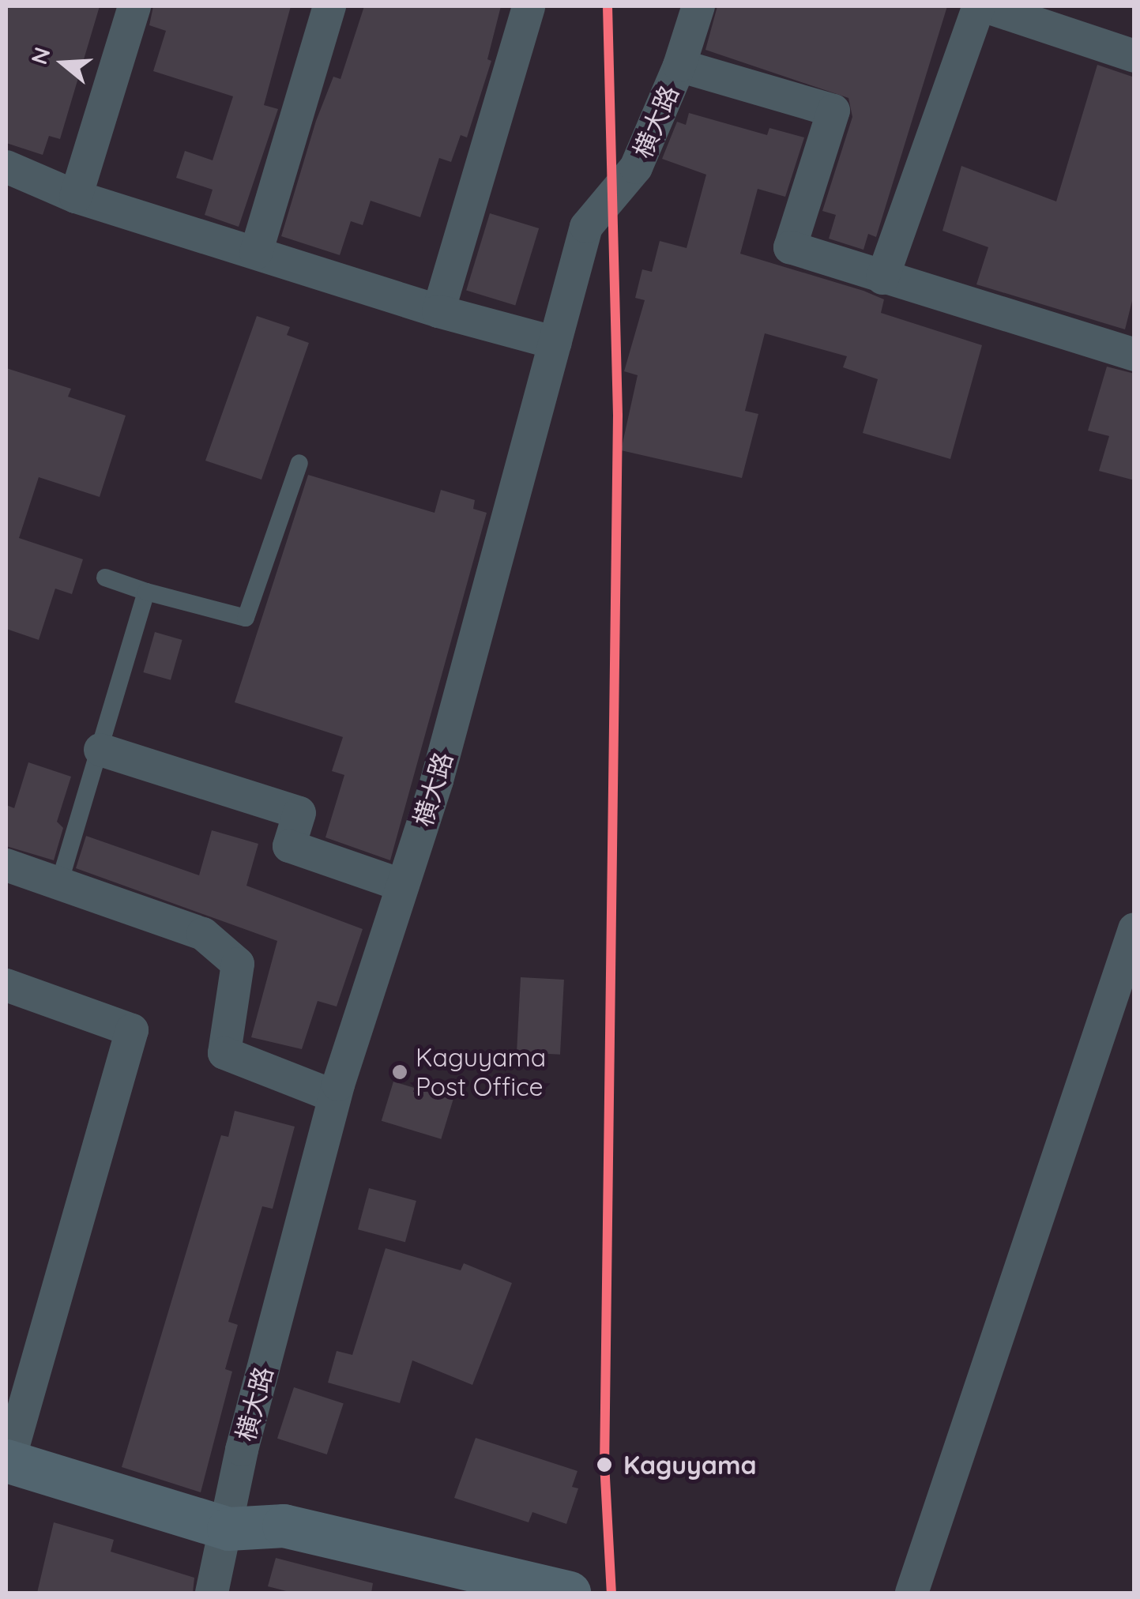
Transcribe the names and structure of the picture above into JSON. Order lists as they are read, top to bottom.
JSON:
{
  "streets": {
    "street": ["横大路"]
  },
  "places": ["Kaguyama Post Office", "Kaguyama"],
  "north": "left"
}
